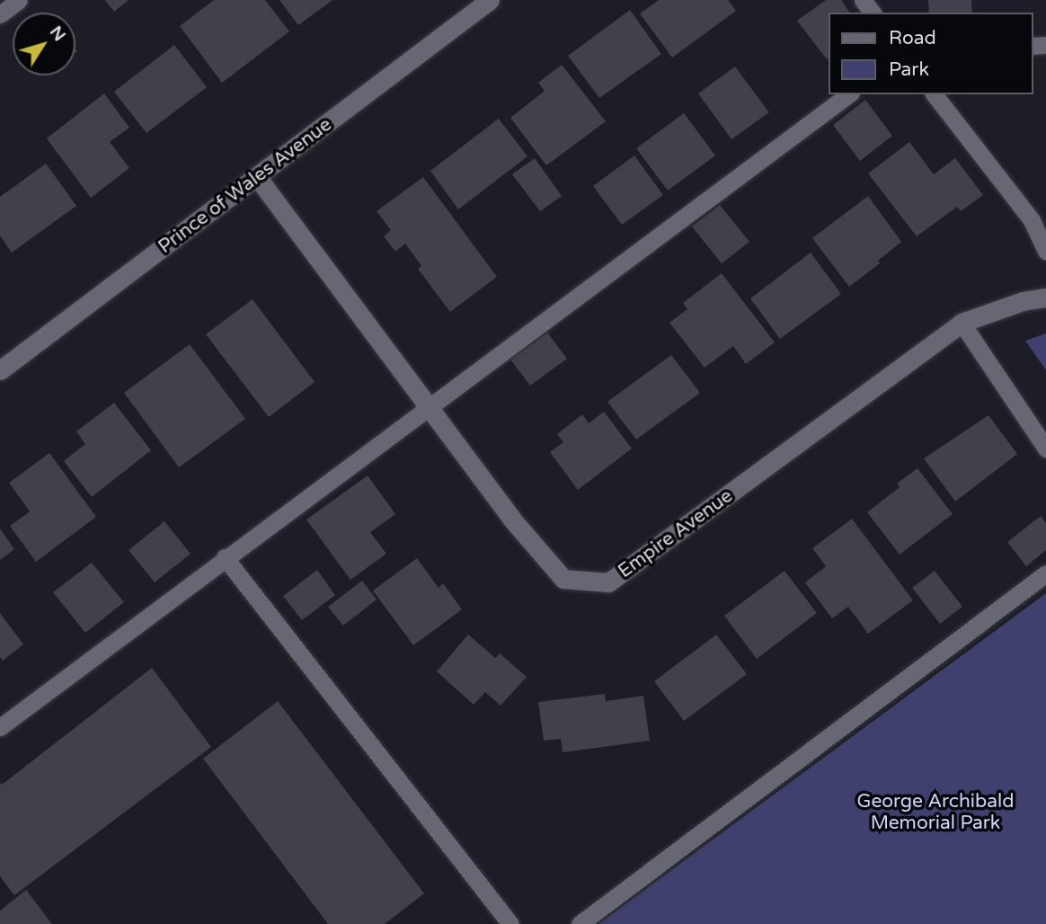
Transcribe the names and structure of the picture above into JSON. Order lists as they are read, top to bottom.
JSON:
{
  "streets": {
    "street": ["Prince of Wales Avenue", "Empire Avenue"]
  },
  "crossings": [
    ["Prince of Wales Avenue", "Empire Avenue"]
  ],
  "parks": ["George Archibald Memorial Park"],
  "legend": ["Road", "Park"],
  "north": "top right"
}
